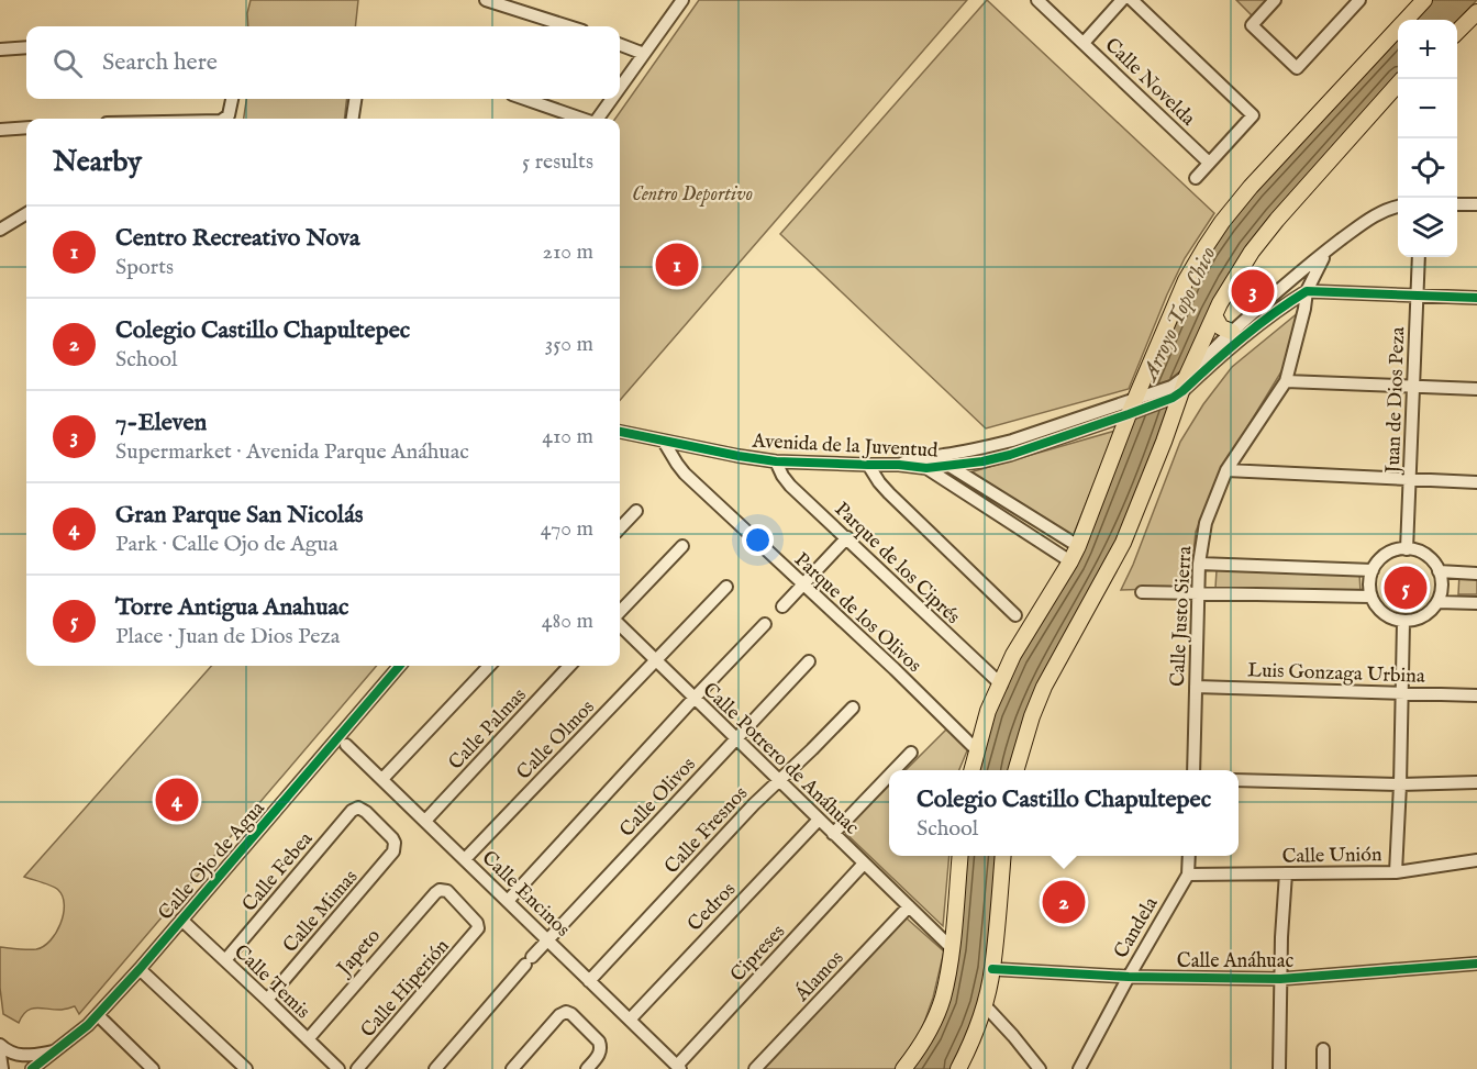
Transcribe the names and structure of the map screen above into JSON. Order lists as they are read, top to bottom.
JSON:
{
  "streets": {
    "street": [
      "Calle Novelda",
      "Juan de Dios Peza",
      "Avenida de la Juventud",
      "Parque de los Ciprés",
      "Parque de los Olivos",
      "Calle Justo Sierra",
      "Luis Gonzaga Urbina",
      "Calle Palmas",
      "Calle Olmos",
      "Calle Potrero de Anáhuac",
      "Calle Olivos",
      "Calle Fresnos",
      "Calle Unión",
      "Calle Ojo de Agua",
      "Calle Febea",
      "Calle Encinos",
      "Cedros",
      "Calle Mimas",
      "Candela",
      "Japeto",
      "Cipreses",
      "Calle Anáhuac",
      "Álamos",
      "Calle Temis",
      "Calle Hiperión"
    ]
  },
  "crossings": [
    ["Avenida de la Juventud", "Parque de los Ciprés"],
    ["Avenida de la Juventud", "Parque de los Olivos"],
    ["Calle Justo Sierra", "Luis Gonzaga Urbina"],
    ["Calle Palmas", "Calle Encinos"],
    ["Calle Olmos", "Calle Potrero de Anáhuac"],
    ["Calle Olmos", "Calle Encinos"],
    ["Calle Potrero de Anáhuac", "Calle Olivos"],
    ["Calle Potrero de Anáhuac", "Calle Fresnos"],
    ["Calle Potrero de Anáhuac", "Cedros"],
    ["Calle Potrero de Anáhuac", "Cipreses"],
    ["Calle Potrero de Anáhuac", "Álamos"],
    ["Calle Olivos", "Calle Encinos"],
    ["Calle Fresnos", "Calle Encinos"],
    ["Calle Unión", "Candela"],
    ["Calle Ojo de Agua", "Calle Temis"],
    ["Calle Febea", "Calle Mimas"],
    ["Calle Febea", "Calle Temis"],
    ["Calle Encinos", "Cedros"],
    ["Calle Encinos", "Cipreses"],
    ["Calle Mimas", "Calle Temis"],
    ["Candela", "Calle Anáhuac"],
    ["Japeto", "Calle Temis"],
    ["Japeto", "Calle Hiperión"]
  ],
  "water": ["Arroyo Topo Chico"],
  "parks": ["Centro Deportivo"],
  "page": {
    "map_buttons": ["+", "−"],
    "search": "Search here",
    "heading": ["Nearby", "5 results"],
    "list": [
      {
        "mark": "1",
        "name": "Centro Recreativo Nova",
        "note": "Sports",
        "value": "210 m"
      },
      {
        "mark": "2",
        "name": "Colegio Castillo Chapultepec",
        "note": "School",
        "value": "350 m"
      },
      {
        "mark": "3",
        "name": "7-Eleven",
        "note": "Supermarket · Avenida Parque Anáhuac",
        "value": "410 m"
      },
      {
        "mark": "4",
        "name": "Gran Parque San Nicolás",
        "note": "Park · Calle Ojo de Agua",
        "value": "470 m"
      },
      {
        "mark": "5",
        "name": "Torre Antigua Anahuac",
        "note": "Place · Juan de Dios Peza",
        "value": "480 m"
      }
    ],
    "pins": [
      "1",
      "3",
      "5",
      "4",
      "2"
    ],
    "popup": ["Colegio Castillo Chapultepec", "School"]
  }
}
